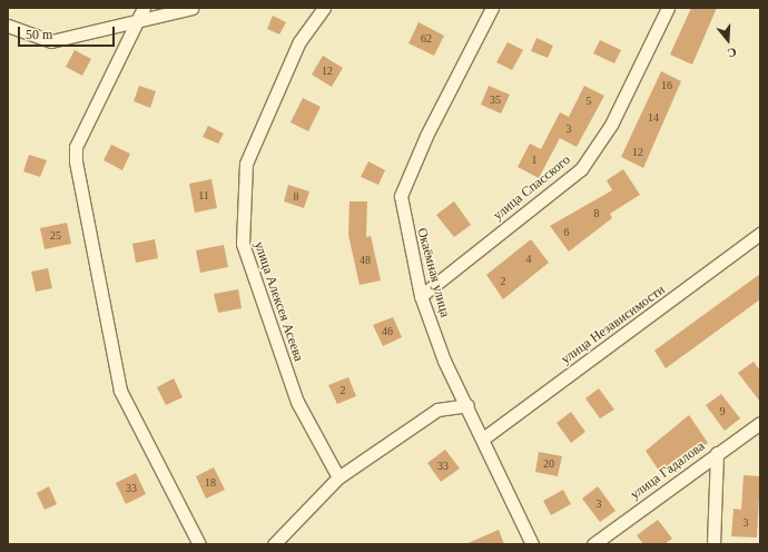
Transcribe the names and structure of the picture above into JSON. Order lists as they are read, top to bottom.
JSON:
{
  "streets": {
    "street": [
      "улица Спасского",
      "Окаёмная улица",
      "улица Алексея Асеева",
      "улица Независимости",
      "улица Гадалова"
    ]
  },
  "crossings": [
    ["улица Спасского", "Окаёмная улица"],
    ["Окаёмная улица", "улица Независимости"]
  ],
  "house_numbers": [
    "62",
    "12",
    "16",
    "35",
    "5",
    "14",
    "3",
    "12",
    "1",
    "11",
    "8",
    "8",
    "6",
    "25",
    "4",
    "48",
    "2",
    "46",
    "2",
    "9",
    "20",
    "33",
    "18",
    "33",
    "3",
    "3"
  ],
  "scale_bar": "50 m",
  "north": "bottom"
}
